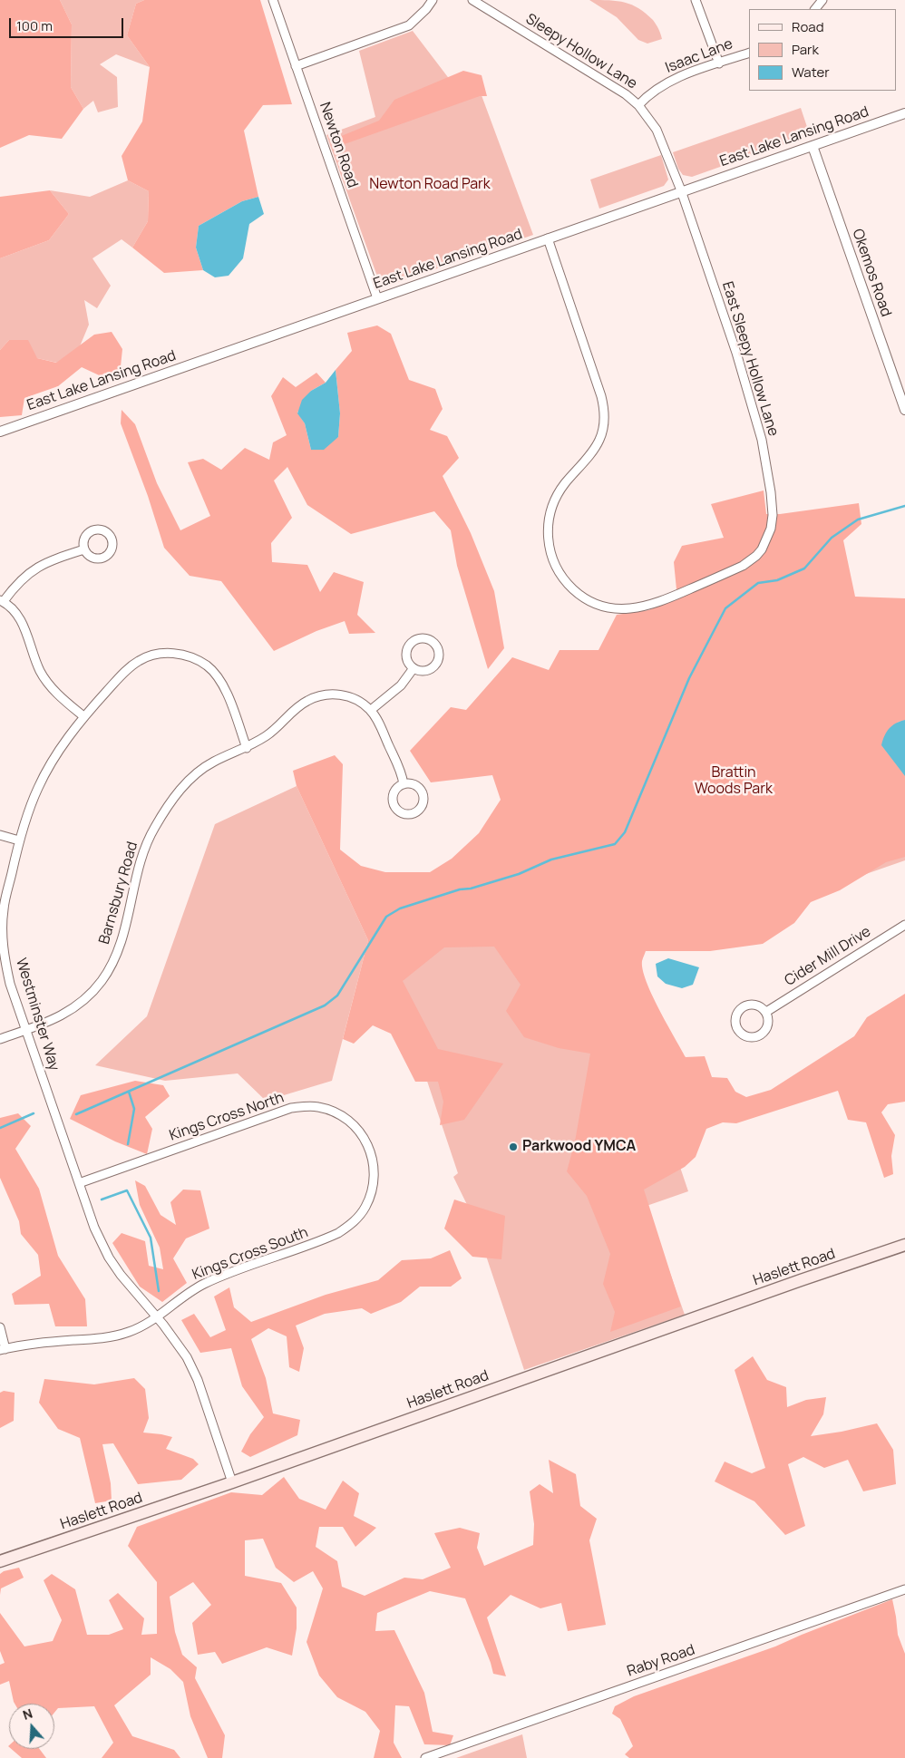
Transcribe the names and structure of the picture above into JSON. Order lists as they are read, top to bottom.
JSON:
{
  "streets": {
    "main road": ["Haslett Road"],
    "street": [
      "Sleepy Hollow Lane",
      "Isaac Lane",
      "East Lake Lansing Road",
      "Newton Road",
      "Okemos Road",
      "East Sleepy Hollow Lane",
      "Barnsbury Road",
      "Cider Mill Drive",
      "Westminster Way",
      "Kings Cross North",
      "Kings Cross South",
      "Raby Road"
    ]
  },
  "crossings": [
    ["Sleepy Hollow Lane", "Isaac Lane"],
    ["Sleepy Hollow Lane", "East Lake Lansing Road"],
    ["Sleepy Hollow Lane", "East Sleepy Hollow Lane"],
    ["East Lake Lansing Road", "Newton Road"],
    ["East Lake Lansing Road", "Okemos Road"],
    ["East Lake Lansing Road", "East Sleepy Hollow Lane"],
    ["Barnsbury Road", "Westminster Way"],
    ["Westminster Way", "Kings Cross North"],
    ["Westminster Way", "Kings Cross South"],
    ["Westminster Way", "Haslett Road"],
    ["Kings Cross North", "Kings Cross South"]
  ],
  "parks": ["Newton Road Park", "Brattin Woods Park"],
  "places": ["Parkwood YMCA"],
  "legend": ["Road", "Park", "Water"],
  "scale_bar": "100 m",
  "north": "top"
}
